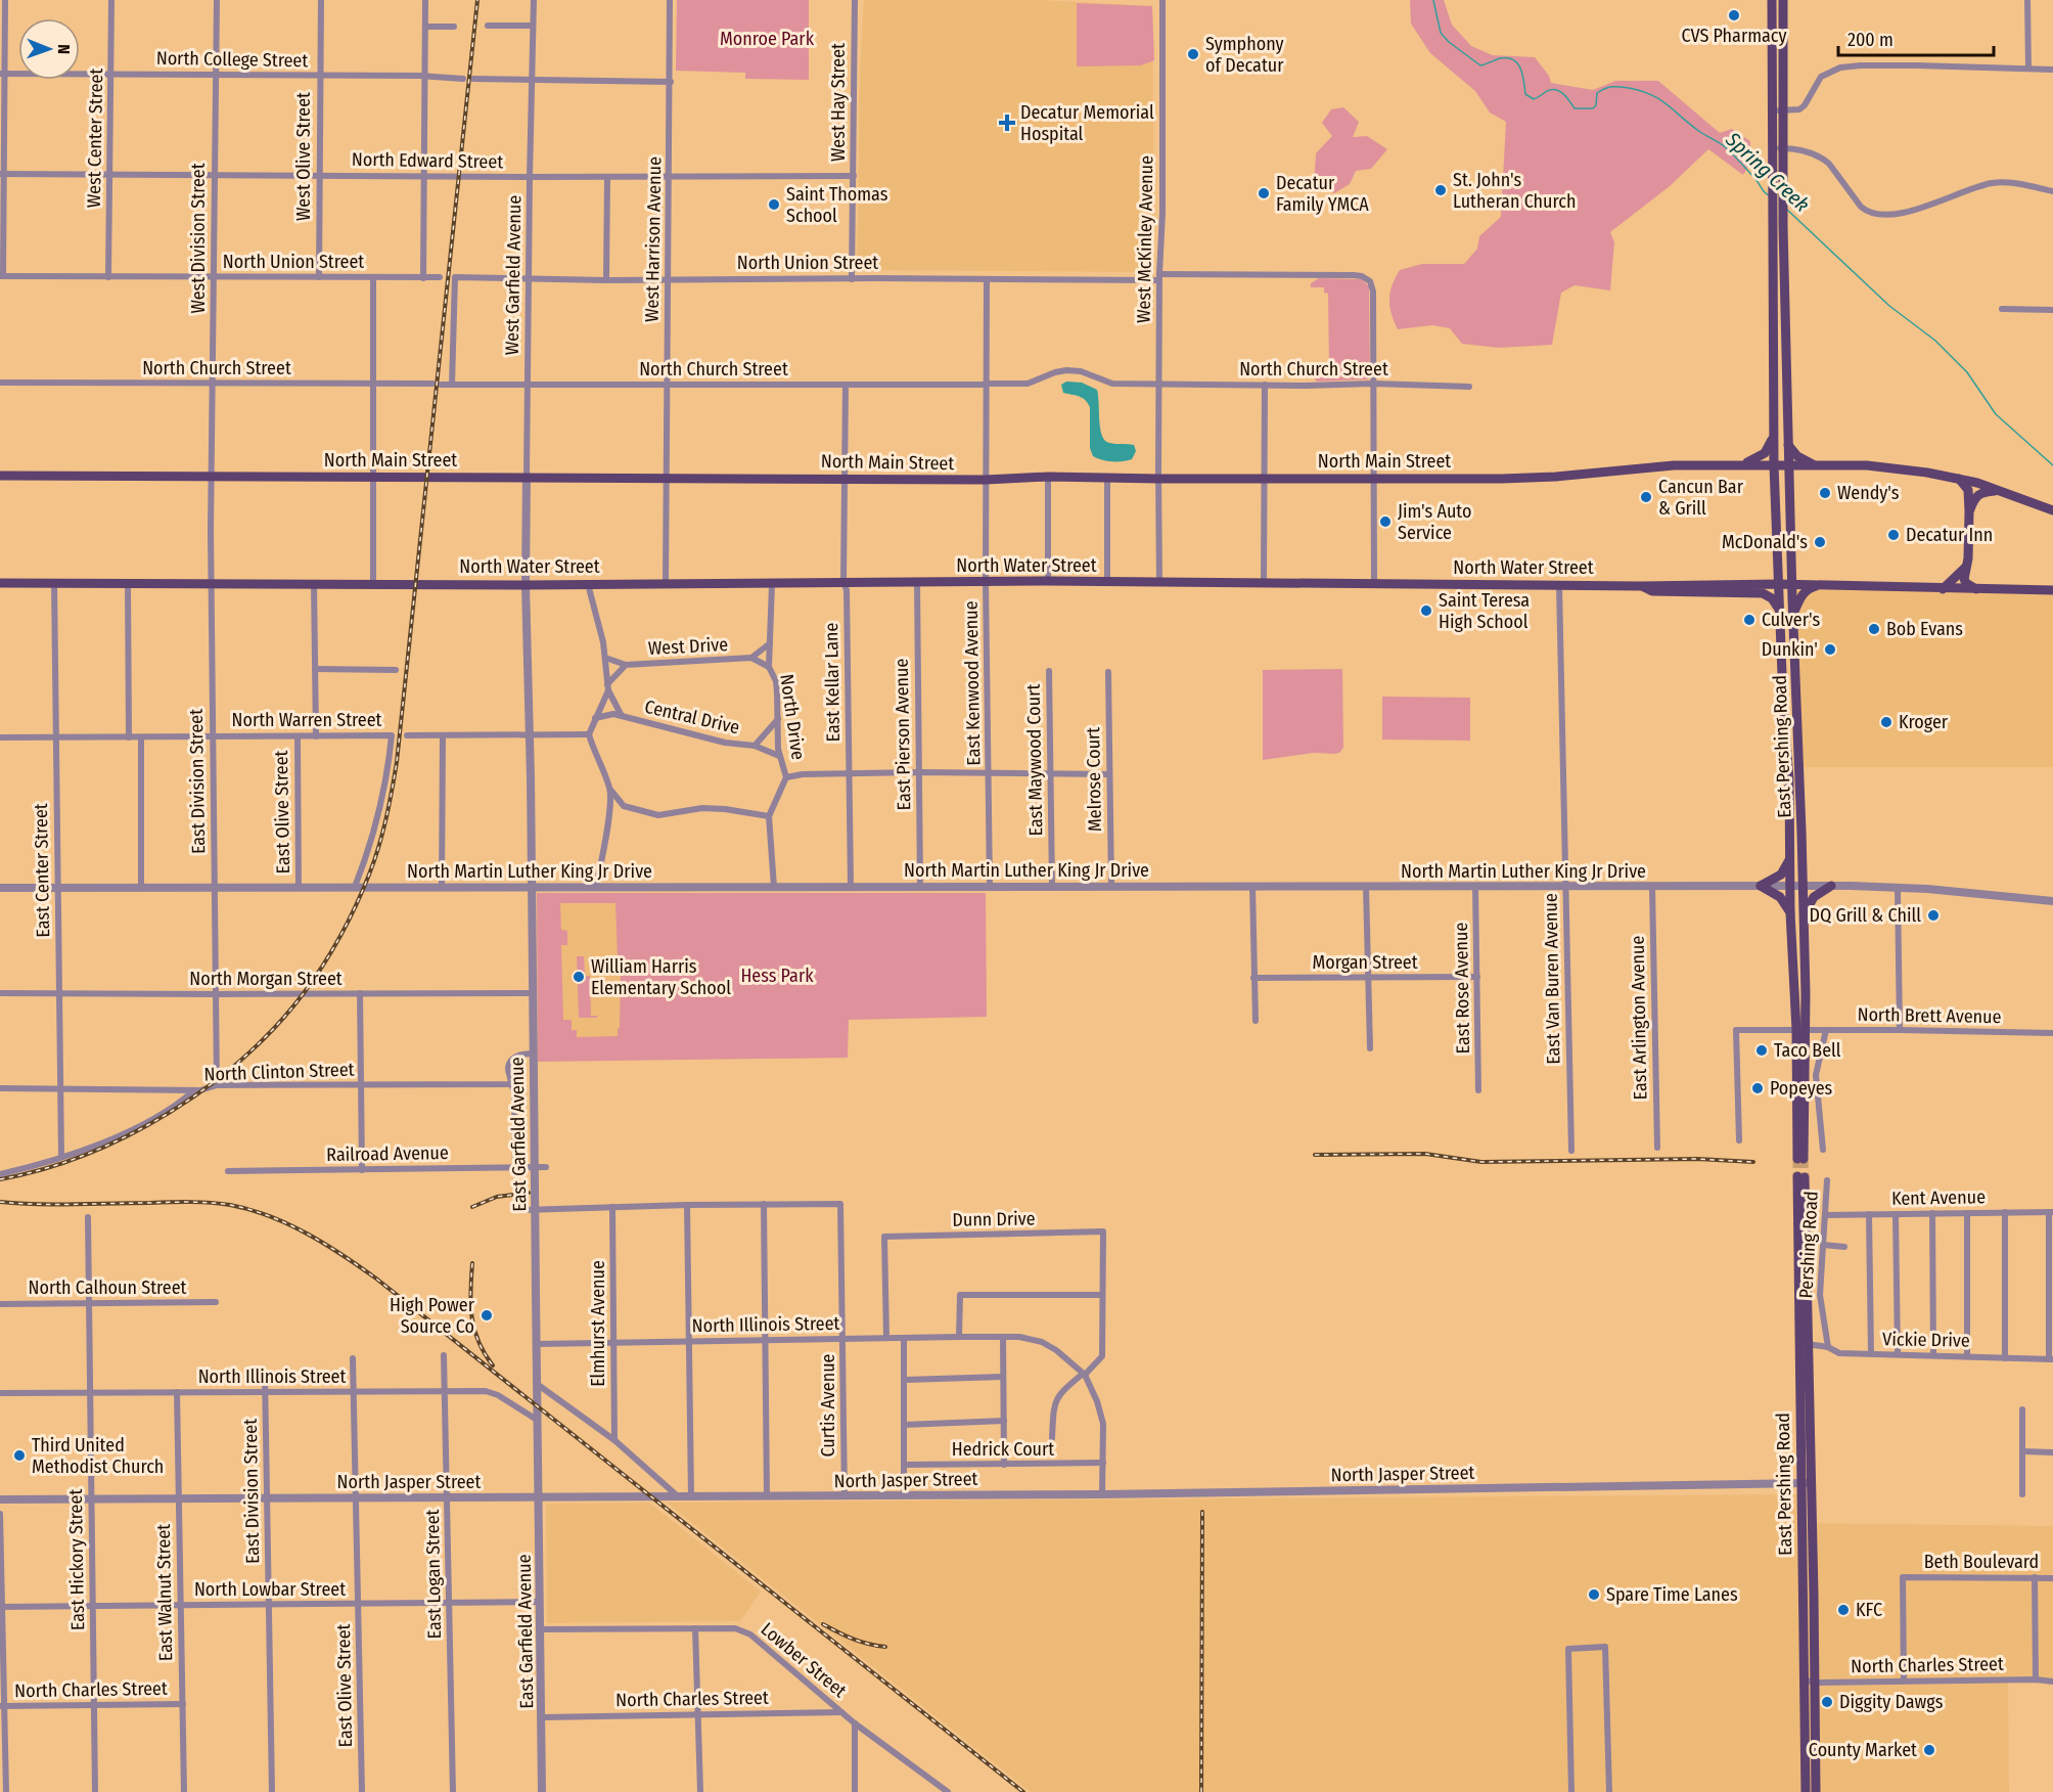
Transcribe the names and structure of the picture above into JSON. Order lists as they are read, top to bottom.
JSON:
{
  "streets": {
    "main road": ["North Main Street", "North Water Street", "East Pershing Road"],
    "street": [
      "North College Street",
      "West Hay Street",
      "West Center Street",
      "West Olive Street",
      "North Edward Street",
      "West Division Street",
      "West Harrison Avenue",
      "West McKinley Avenue",
      "North Union Street",
      "West Garfield Avenue",
      "North Church Street",
      "West Drive",
      "East Kellar Lane",
      "East Kenwood Avenue",
      "Central Drive",
      "North Drive",
      "North Warren Street",
      "East Pierson Avenue",
      "East Maywood Court",
      "Melrose Court",
      "East Division Street",
      "East Olive Street",
      "East Center Street",
      "North Martin Luther King Jr Drive",
      "Morgan Street",
      "North Morgan Street",
      "East Van Buren Avenue",
      "East Rose Avenue",
      "North Brett Avenue",
      "East Arlington Avenue",
      "North Clinton Street",
      "East Garfield Avenue",
      "Railroad Avenue",
      "Kent Avenue",
      "Dunn Drive",
      "Pershing Road",
      "North Calhoun Street",
      "Elmhurst Avenue",
      "North Illinois Street",
      "Vickie Drive",
      "Curtis Avenue",
      "Hedrick Court",
      "North Jasper Street",
      "East Hickory Street",
      "Beth Boulevard",
      "East Logan Street",
      "North Lowbar Street",
      "East Walnut Street",
      "Lowber Street",
      "North Charles Street"
    ]
  },
  "crossings": [
    ["North College Street", "West Center Street"],
    ["North College Street", "West Olive Street"],
    ["North College Street", "West Division Street"],
    ["West Hay Street", "North Edward Street"],
    ["West Hay Street", "North Union Street"],
    ["West Center Street", "North Edward Street"],
    ["West Center Street", "North Union Street"],
    ["West Olive Street", "North Edward Street"],
    ["West Olive Street", "North Union Street"],
    ["North Edward Street", "West Division Street"],
    ["North Edward Street", "West Harrison Avenue"],
    ["North Edward Street", "West Garfield Avenue"],
    ["West Division Street", "North Union Street"],
    ["West Division Street", "North Church Street"],
    ["West Division Street", "North Main Street"],
    ["West Division Street", "East Division Street"],
    ["West Harrison Avenue", "North Union Street"],
    ["West Harrison Avenue", "North Church Street"],
    ["West Harrison Avenue", "North Main Street"],
    ["West Harrison Avenue", "North Water Street"],
    ["West McKinley Avenue", "North Union Street"],
    ["West McKinley Avenue", "North Church Street"],
    ["West McKinley Avenue", "North Main Street"],
    ["West McKinley Avenue", "North Water Street"],
    ["North Union Street", "West Garfield Avenue"],
    ["North Union Street", "North Church Street"],
    ["North Union Street", "East Kenwood Avenue"],
    ["West Garfield Avenue", "North Church Street"],
    ["West Garfield Avenue", "North Main Street"],
    ["West Garfield Avenue", "East Garfield Avenue"],
    ["North Church Street", "East Kellar Lane"],
    ["North Church Street", "East Kenwood Avenue"],
    ["North Main Street", "East Kellar Lane"],
    ["North Main Street", "East Kenwood Avenue"],
    ["North Main Street", "East Pershing Road"],
    ["North Main Street", "East Division Street"],
    ["North Main Street", "East Garfield Avenue"],
    ["North Water Street", "East Kellar Lane"],
    ["North Water Street", "East Kenwood Avenue"],
    ["North Water Street", "North Drive"],
    ["North Water Street", "East Pierson Avenue"],
    ["North Water Street", "East Pershing Road"],
    ["North Water Street", "East Division Street"],
    ["North Water Street", "East Center Street"],
    ["North Water Street", "East Van Buren Avenue"],
    ["North Water Street", "East Garfield Avenue"],
    ["West Drive", "Central Drive"],
    ["West Drive", "North Drive"],
    ["East Kellar Lane", "North Martin Luther King Jr Drive"],
    ["East Kenwood Avenue", "North Martin Luther King Jr Drive"],
    ["Central Drive", "North Drive"],
    ["North Drive", "North Martin Luther King Jr Drive"],
    ["North Warren Street", "East Division Street"],
    ["North Warren Street", "East Olive Street"],
    ["North Warren Street", "East Center Street"],
    ["North Warren Street", "North Martin Luther King Jr Drive"],
    ["North Warren Street", "East Garfield Avenue"],
    ["East Pierson Avenue", "North Martin Luther King Jr Drive"],
    ["East Pershing Road", "North Martin Luther King Jr Drive"],
    ["East Pershing Road", "North Brett Avenue"],
    ["East Pershing Road", "Vickie Drive"],
    ["East Pershing Road", "North Jasper Street"],
    ["East Pershing Road", "North Charles Street"],
    ["East Maywood Court", "North Martin Luther King Jr Drive"],
    ["Melrose Court", "North Martin Luther King Jr Drive"],
    ["East Division Street", "North Martin Luther King Jr Drive"],
    ["East Division Street", "North Morgan Street"],
    ["East Division Street", "North Clinton Street"],
    ["East Division Street", "North Illinois Street"],
    ["East Division Street", "North Jasper Street"],
    ["East Division Street", "North Lowbar Street"],
    ["East Olive Street", "North Martin Luther King Jr Drive"],
    ["East Olive Street", "North Illinois Street"],
    ["East Olive Street", "North Jasper Street"],
    ["East Olive Street", "North Lowbar Street"],
    ["East Center Street", "North Martin Luther King Jr Drive"],
    ["East Center Street", "North Morgan Street"],
    ["East Center Street", "North Clinton Street"],
    ["North Martin Luther King Jr Drive", "East Van Buren Avenue"],
    ["North Martin Luther King Jr Drive", "East Rose Avenue"],
    ["North Martin Luther King Jr Drive", "East Arlington Avenue"],
    ["North Martin Luther King Jr Drive", "East Garfield Avenue"],
    ["Morgan Street", "East Rose Avenue"],
    ["North Morgan Street", "East Garfield Avenue"],
    ["East Garfield Avenue", "North Illinois Street"],
    ["East Garfield Avenue", "North Jasper Street"],
    ["East Garfield Avenue", "North Lowbar Street"],
    ["East Garfield Avenue", "Lowber Street"],
    ["East Garfield Avenue", "North Charles Street"],
    ["Kent Avenue", "Pershing Road"],
    ["Dunn Drive", "North Illinois Street"],
    ["Pershing Road", "Vickie Drive"],
    ["North Calhoun Street", "East Hickory Street"],
    ["Elmhurst Avenue", "North Illinois Street"],
    ["North Illinois Street", "Curtis Avenue"],
    ["North Illinois Street", "East Hickory Street"],
    ["North Illinois Street", "East Logan Street"],
    ["North Illinois Street", "East Walnut Street"],
    ["Curtis Avenue", "North Jasper Street"],
    ["North Jasper Street", "East Hickory Street"],
    ["North Jasper Street", "East Logan Street"],
    ["North Jasper Street", "East Walnut Street"],
    ["East Hickory Street", "North Lowbar Street"],
    ["East Hickory Street", "North Charles Street"],
    ["Beth Boulevard", "North Charles Street"],
    ["East Logan Street", "North Lowbar Street"],
    ["North Lowbar Street", "East Walnut Street"],
    ["East Walnut Street", "North Charles Street"],
    ["Lowber Street", "North Charles Street"]
  ],
  "water": ["Spring Creek"],
  "parks": ["Monroe Park", "Hess Park"],
  "places": {
    "other": [
      "CVS Pharmacy",
      "Symphony of Decatur",
      "St. John's Lutheran Church",
      "Decatur Family YMCA",
      "Saint Thomas School",
      "Wendy's",
      "Cancun Bar & Grill",
      "Jim's Auto Service",
      "Decatur Inn",
      "McDonald's",
      "Saint Teresa High School",
      "Culver's",
      "Bob Evans",
      "Dunkin'",
      "Kroger",
      "DQ Grill & Chill",
      "William Harris Elementary School",
      "Taco Bell",
      "Popeyes",
      "High Power Source Co",
      "Third United Methodist Church",
      "Spare Time Lanes",
      "KFC",
      "Diggity Dawgs",
      "County Market"
    ],
    "health": ["Decatur Memorial Hospital"]
  },
  "scale_bar": "200 m",
  "north": "right"
}
